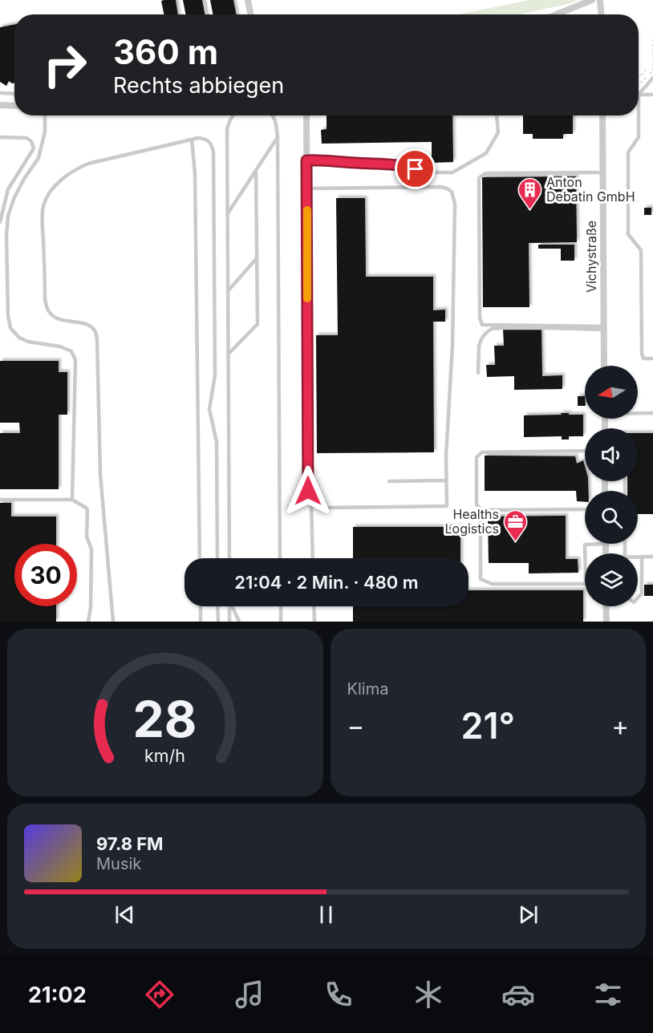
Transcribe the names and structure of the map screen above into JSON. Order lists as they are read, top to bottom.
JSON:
{
  "streets": {
    "street": ["Vichystraße"]
  },
  "places": {
    "building": ["Anton Debatin GmbH"],
    "office": ["Healths Logistics"]
  },
  "north": "left",
  "page": {
    "turn": ["360 m", "Rechts abbiegen"],
    "limit": "30",
    "trip": "21:04 · 2 Min. · 480 m",
    "tile": "Klima",
    "heat": ["−", "21°", "+"],
    "song": ["97.8 FM", "Musik"],
    "tabs": "21:02",
    "gauge": ["28", "km/h"]
  }
}
